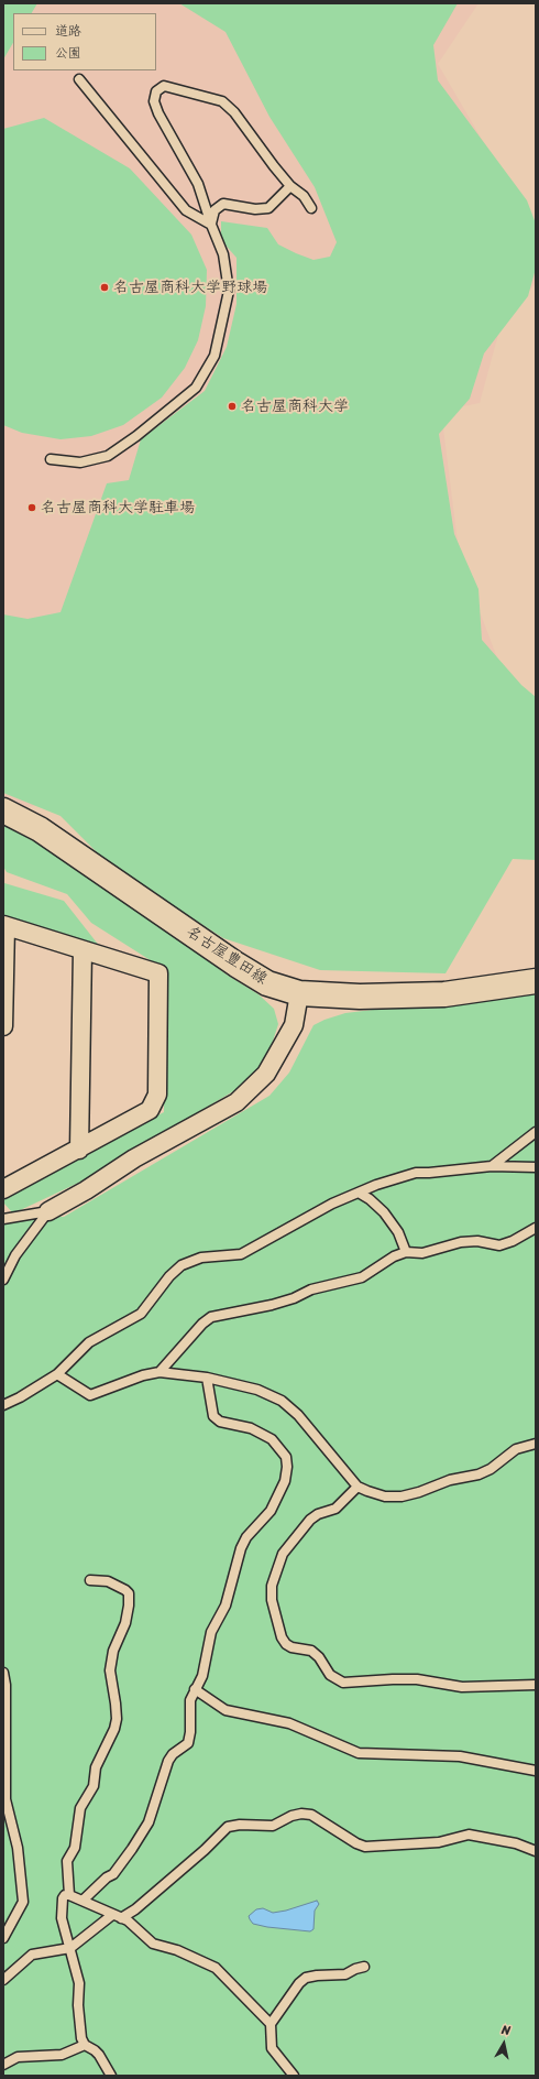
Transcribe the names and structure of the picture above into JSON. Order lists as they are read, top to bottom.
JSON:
{
  "streets": {
    "main road": ["名古屋豊田線"]
  },
  "places": ["名古屋商科大学野球場", "名古屋商科大学", "名古屋商科大学駐車場"],
  "legend": ["道路", "公園"],
  "north": "top"
}
